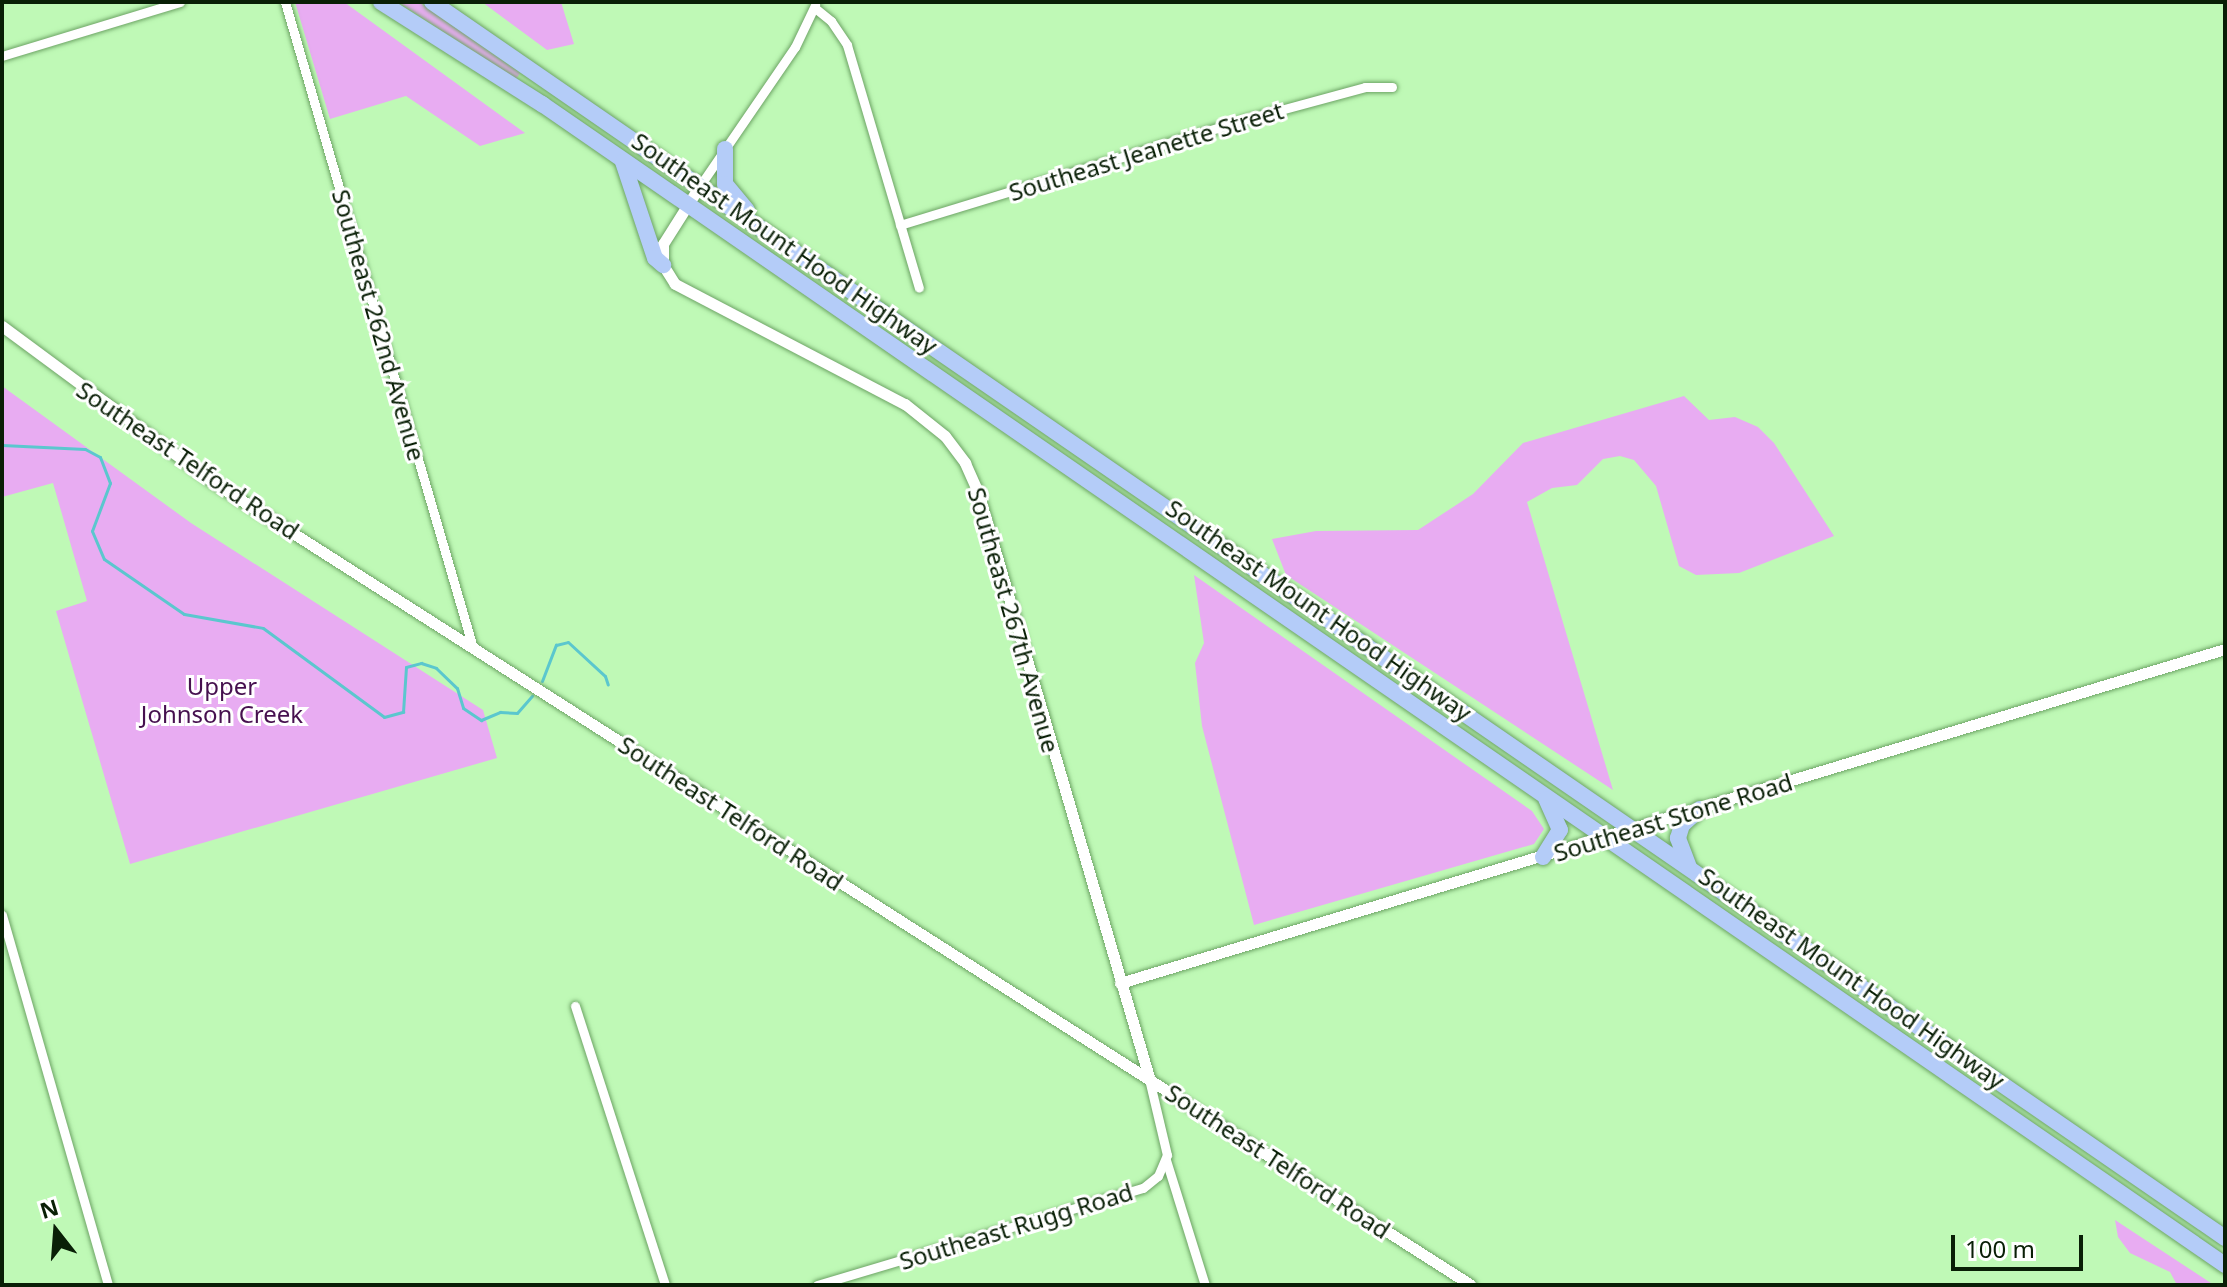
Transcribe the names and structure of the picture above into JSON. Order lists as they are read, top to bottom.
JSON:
{
  "streets": {
    "highway": ["Southeast Mount Hood Highway"],
    "street": [
      "Southeast Jeanette Street",
      "Southeast 262nd Avenue",
      "Southeast Telford Road",
      "Southeast 267th Avenue",
      "Southeast Stone Road",
      "Southeast Rugg Road"
    ]
  },
  "crossings": [
    ["Southeast Mount Hood Highway", "Southeast Stone Road"],
    ["Southeast 262nd Avenue", "Southeast Telford Road"],
    ["Southeast Telford Road", "Southeast 267th Avenue"],
    ["Southeast 267th Avenue", "Southeast Stone Road"]
  ],
  "parks": ["Upper Johnson Creek"],
  "scale_bar": "100 m",
  "north": "top"
}
